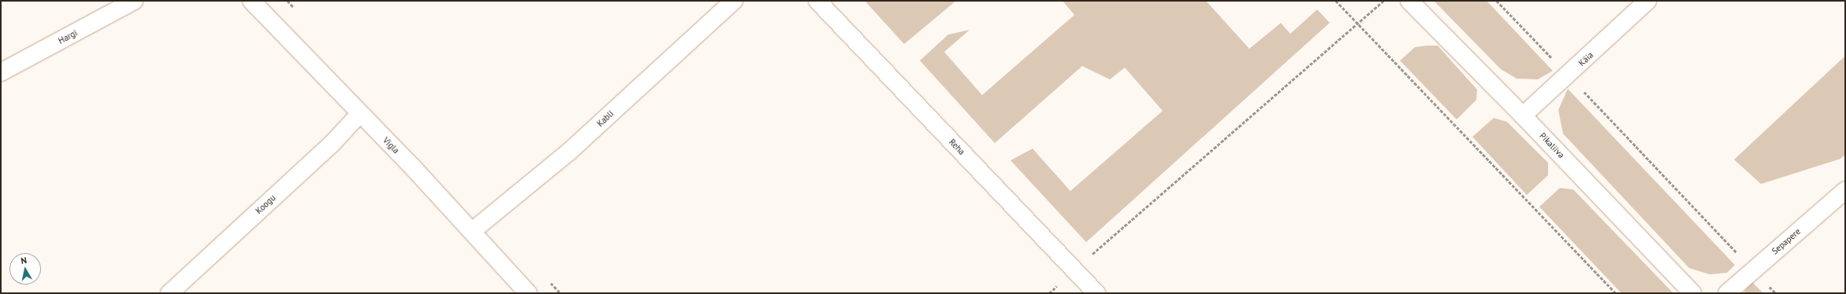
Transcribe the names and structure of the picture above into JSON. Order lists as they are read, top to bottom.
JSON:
{
  "streets": {
    "street": [
      "Hargi",
      "Käia",
      "Kabli",
      "Vigla",
      "Pikaliiva",
      "Reha",
      "Koogu",
      "Sepapere"
    ]
  },
  "crossings": [
    ["Käia", "Pikaliiva"],
    ["Kabli", "Vigla"],
    ["Vigla", "Koogu"]
  ],
  "north": "top"
}
